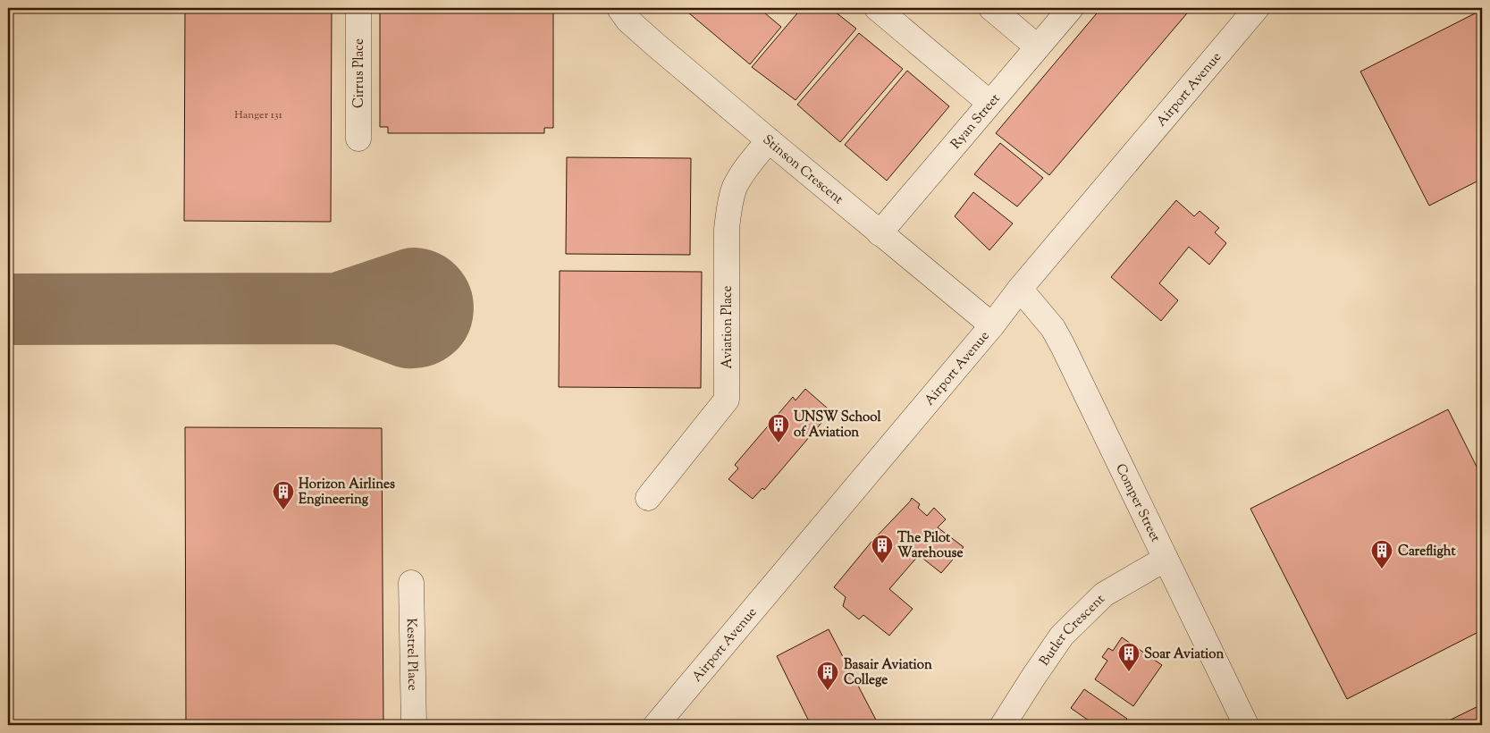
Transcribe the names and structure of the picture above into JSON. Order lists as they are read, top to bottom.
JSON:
{
  "streets": {
    "street": [
      "Cirrus Place",
      "Airport Avenue",
      "Ryan Street",
      "Stinson Crescent",
      "Aviation Place",
      "Comper Street",
      "Butler Crescent",
      "Kestrel Place"
    ]
  },
  "crossings": [
    ["Airport Avenue", "Stinson Crescent"],
    ["Airport Avenue", "Comper Street"],
    ["Ryan Street", "Stinson Crescent"],
    ["Stinson Crescent", "Aviation Place"],
    ["Comper Street", "Butler Crescent"]
  ],
  "places": {
    "building": [
      "UNSW School of Aviation",
      "Horizon Airlines Engineering",
      "The Pilot Warehouse",
      "Careflight",
      "Soar Aviation",
      "Basair Aviation College"
    ]
  },
  "house_numbers": ["Hanger 131"]
}
